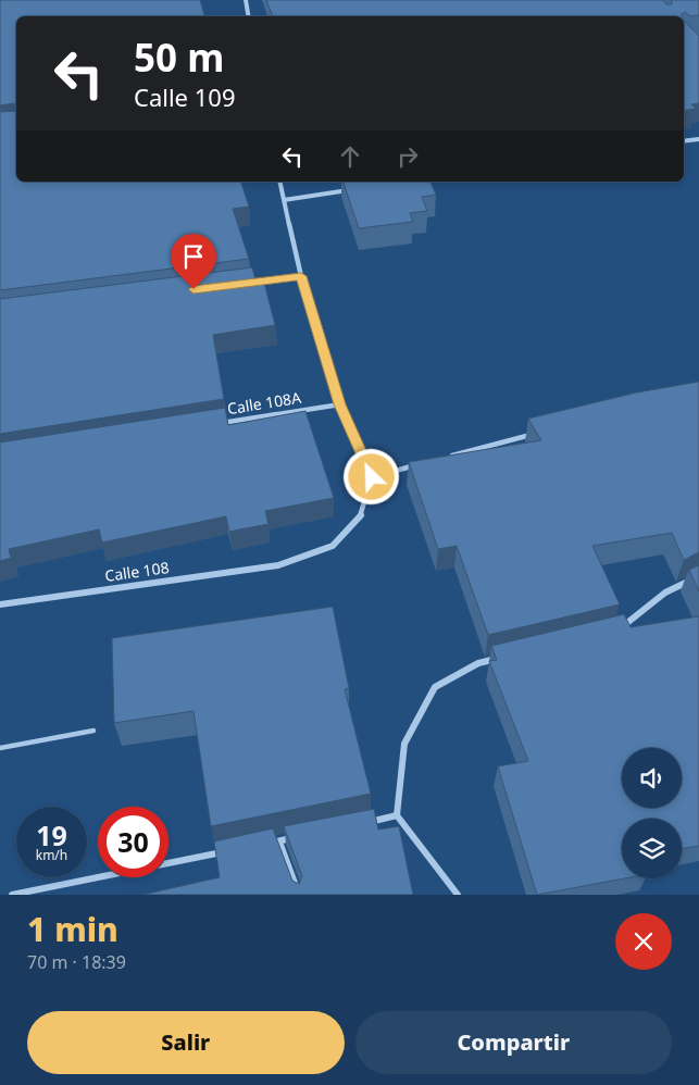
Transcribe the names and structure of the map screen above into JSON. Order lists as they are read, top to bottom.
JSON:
{
  "streets": {
    "street": ["Calle 108A", "Calle 108"]
  },
  "page": {
    "turn": ["50 m", "Calle 109"],
    "speed": "19 km/h",
    "limit": "30",
    "heading": ["1 min", "70 m · 18:39"],
    "buttons": ["Salir", "Compartir"]
  }
}
